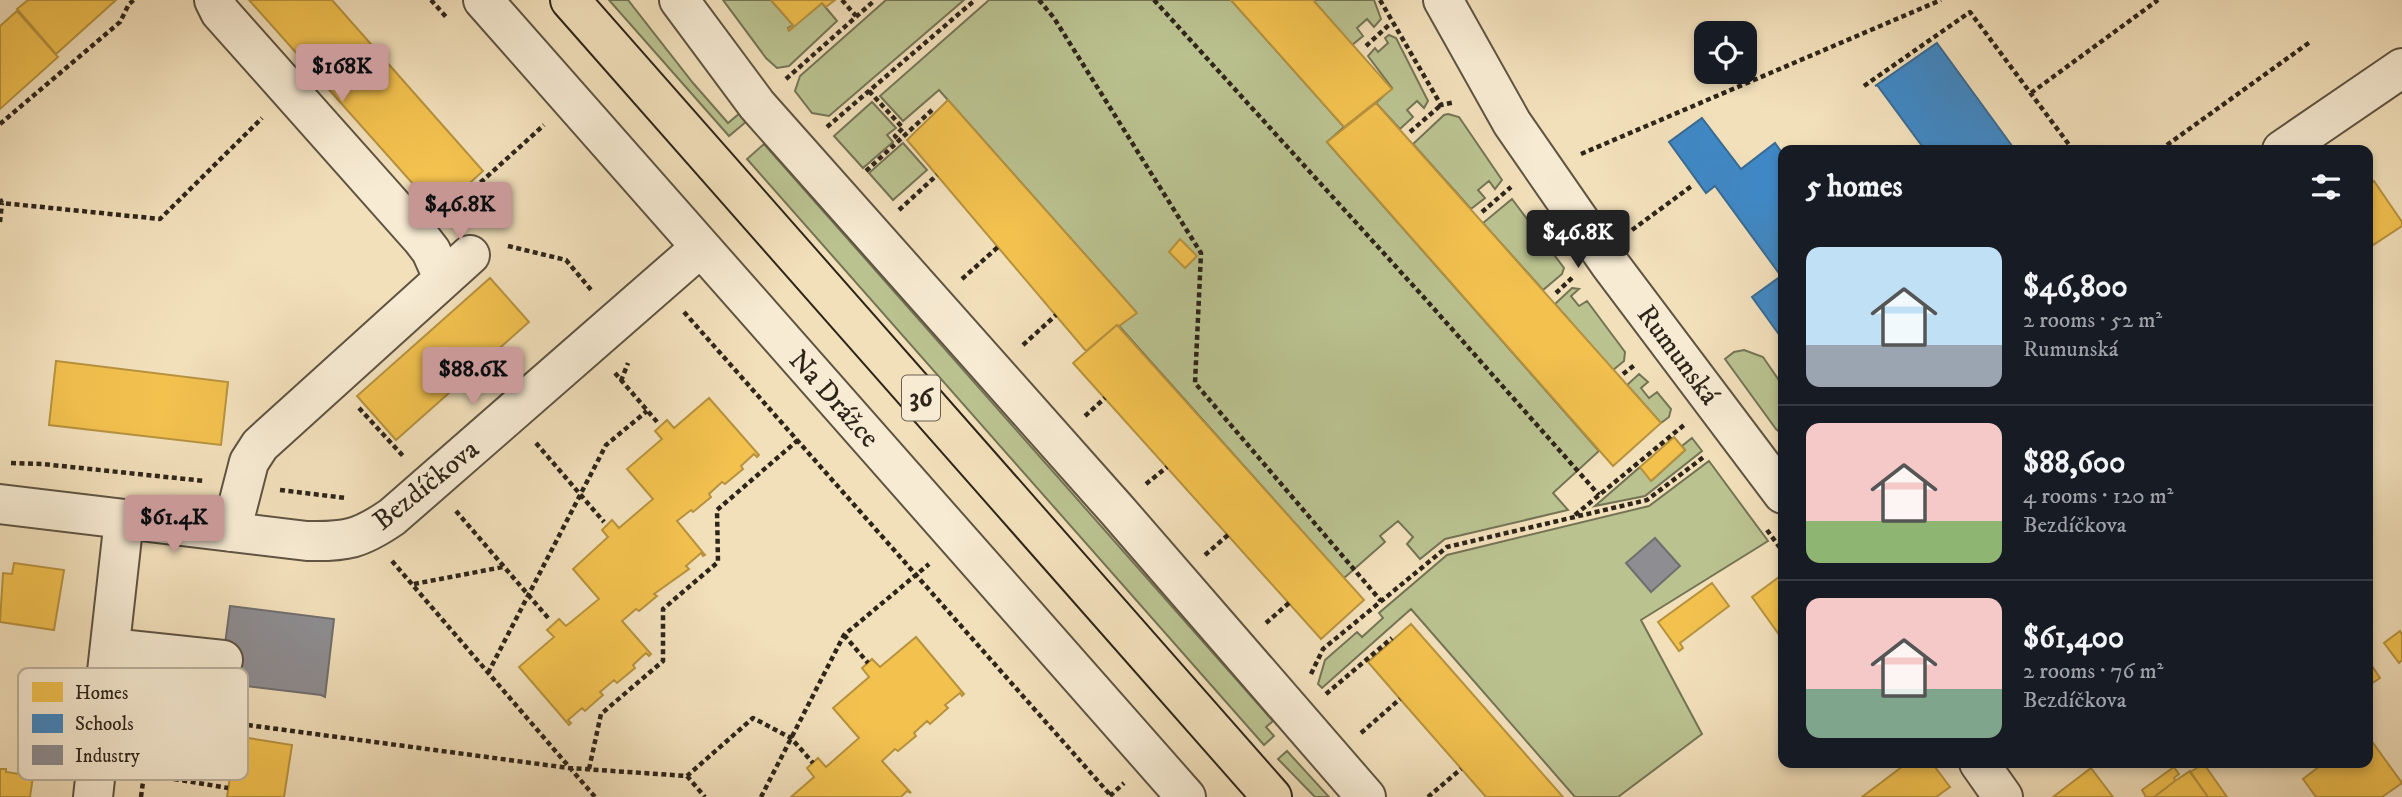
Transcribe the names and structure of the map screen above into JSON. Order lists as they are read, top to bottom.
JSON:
{
  "streets": {
    "main road": ["36"],
    "street": ["Rumunská", "Na Drážce", "Bezdíčkova"]
  },
  "crossings": [
    ["Na Drážce", "Bezdíčkova"]
  ],
  "legend": ["Homes", "Schools", "Industry"],
  "page": {
    "price": [
      "$168K",
      "$46.8K",
      "$46.8K",
      "$88.6K",
      "$61.4K"
    ],
    "heading": "5 homes",
    "list": [
      {
        "name": "$46,800",
        "note": "2 rooms · 52 m² · Rumunská"
      },
      {
        "name": "$88,600",
        "note": "4 rooms · 120 m² · Bezdíčkova"
      },
      {
        "name": "$61,400",
        "note": "2 rooms · 76 m² · Bezdíčkova"
      }
    ]
  }
}
